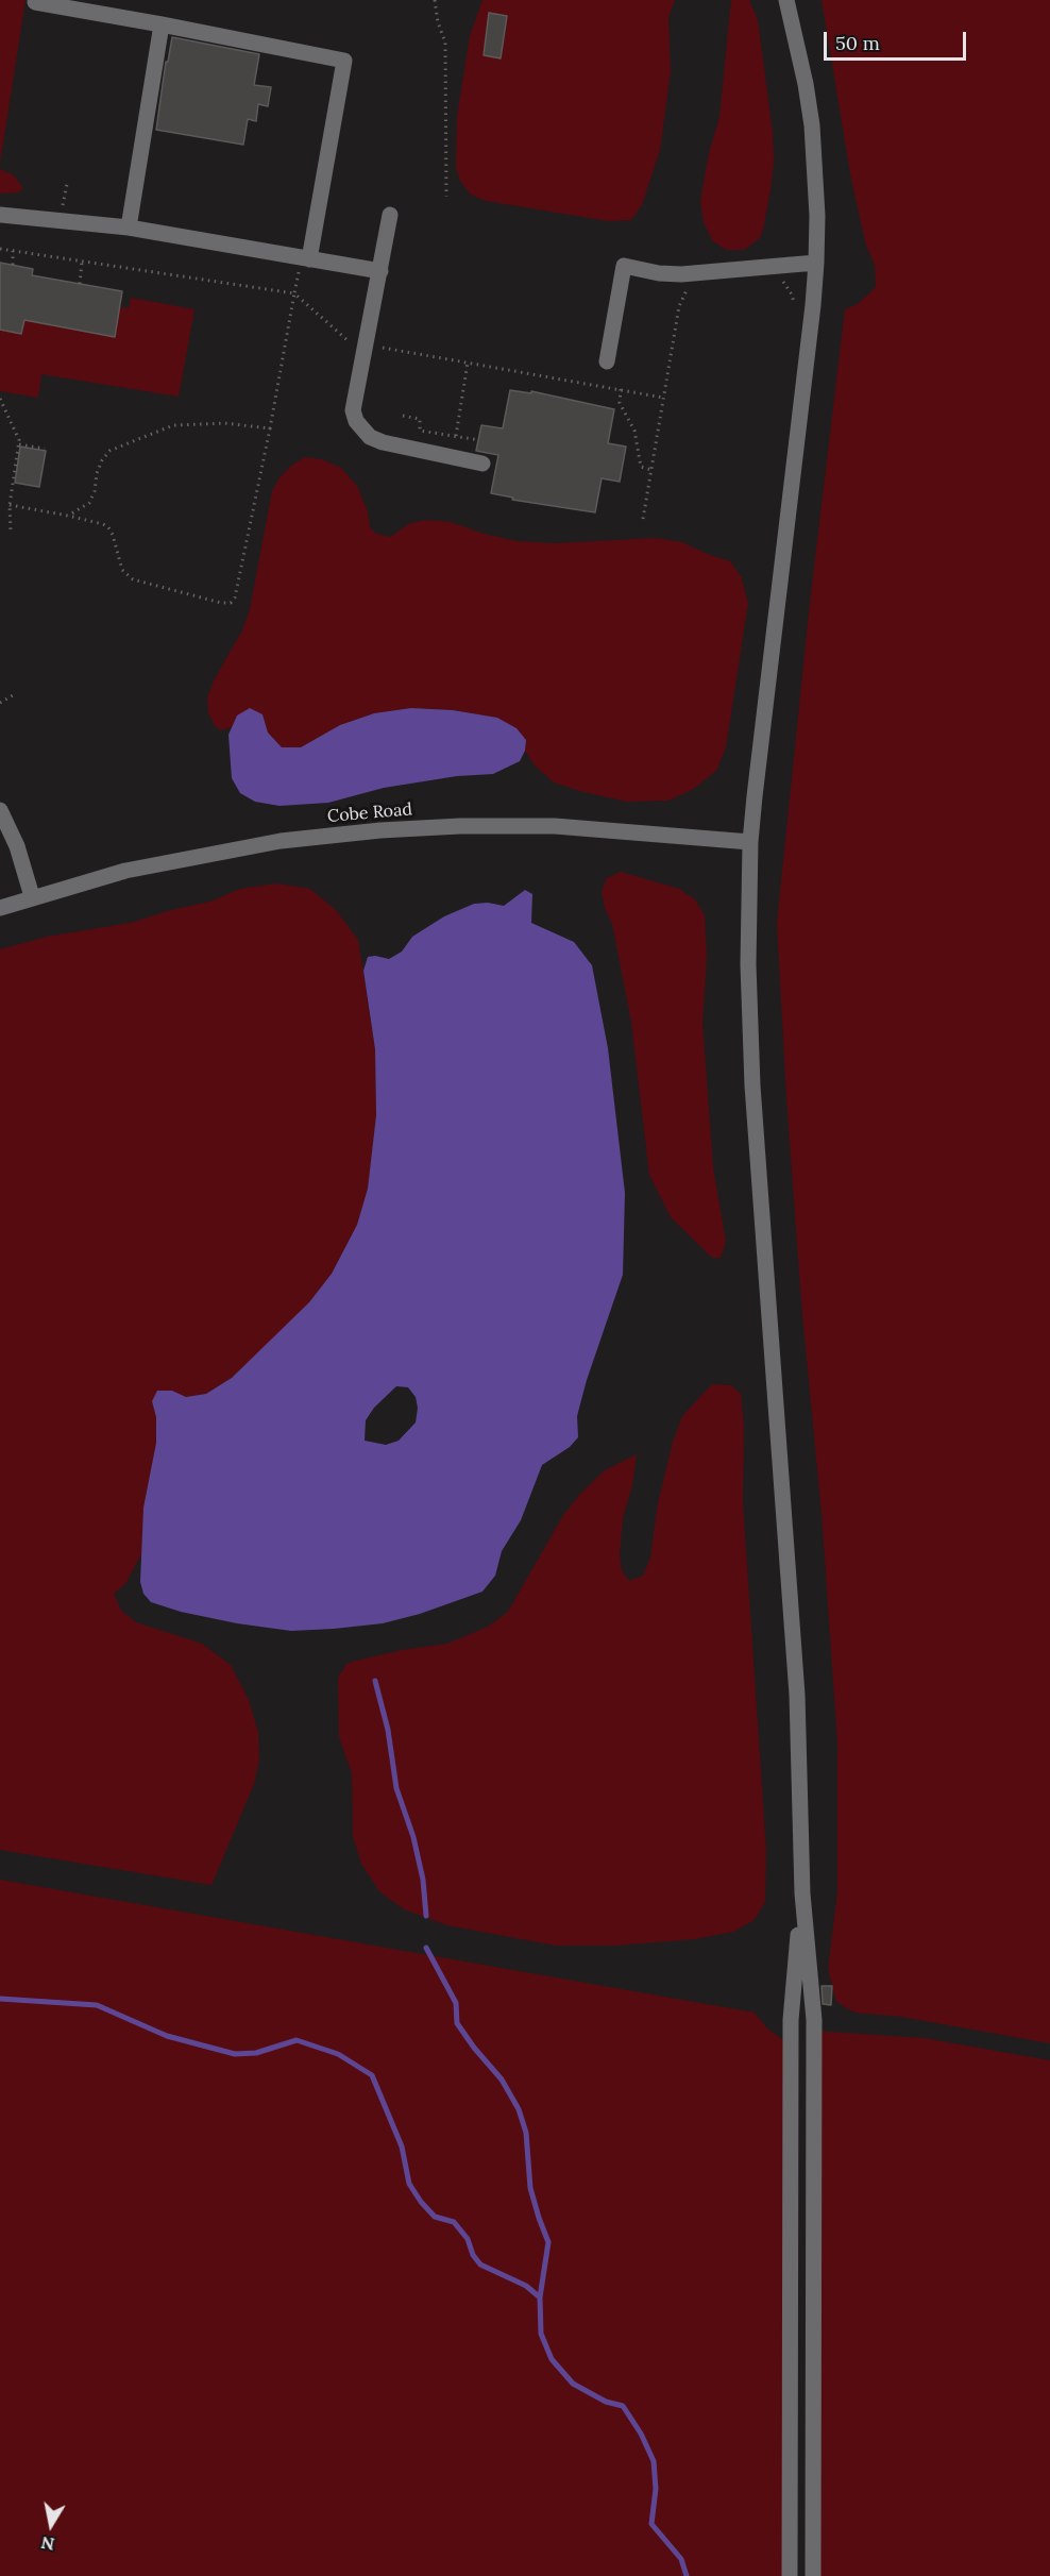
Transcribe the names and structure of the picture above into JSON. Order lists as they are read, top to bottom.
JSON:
{
  "streets": {
    "street": ["Cobe Road"]
  },
  "scale_bar": "50 m",
  "north": "bottom"
}
